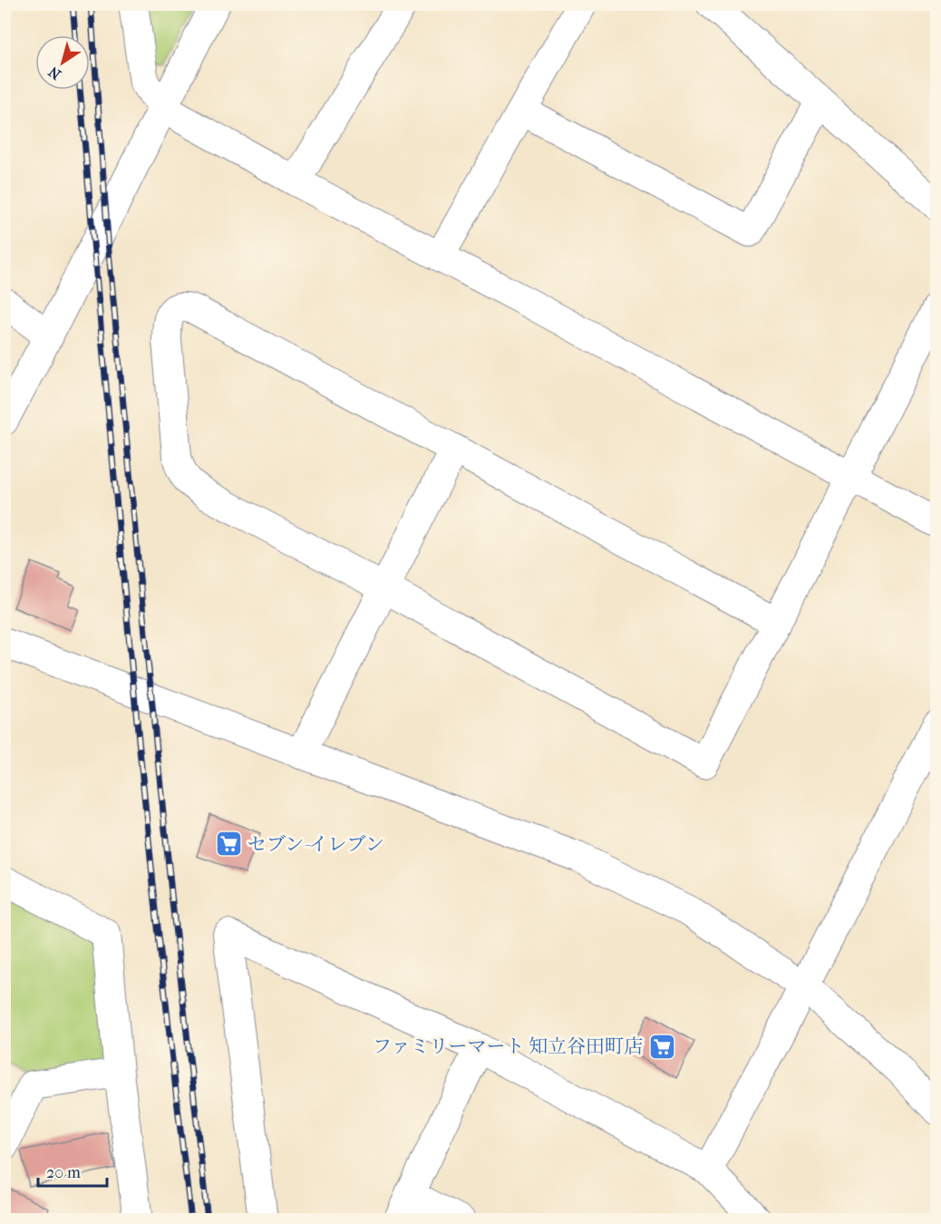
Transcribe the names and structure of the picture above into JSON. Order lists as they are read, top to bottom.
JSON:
{
  "places": {
    "supermarket": ["セブン-イレブン", "ファミリーマート 知立谷田町店"]
  },
  "scale_bar": "20 m",
  "north": "bottom left"
}
